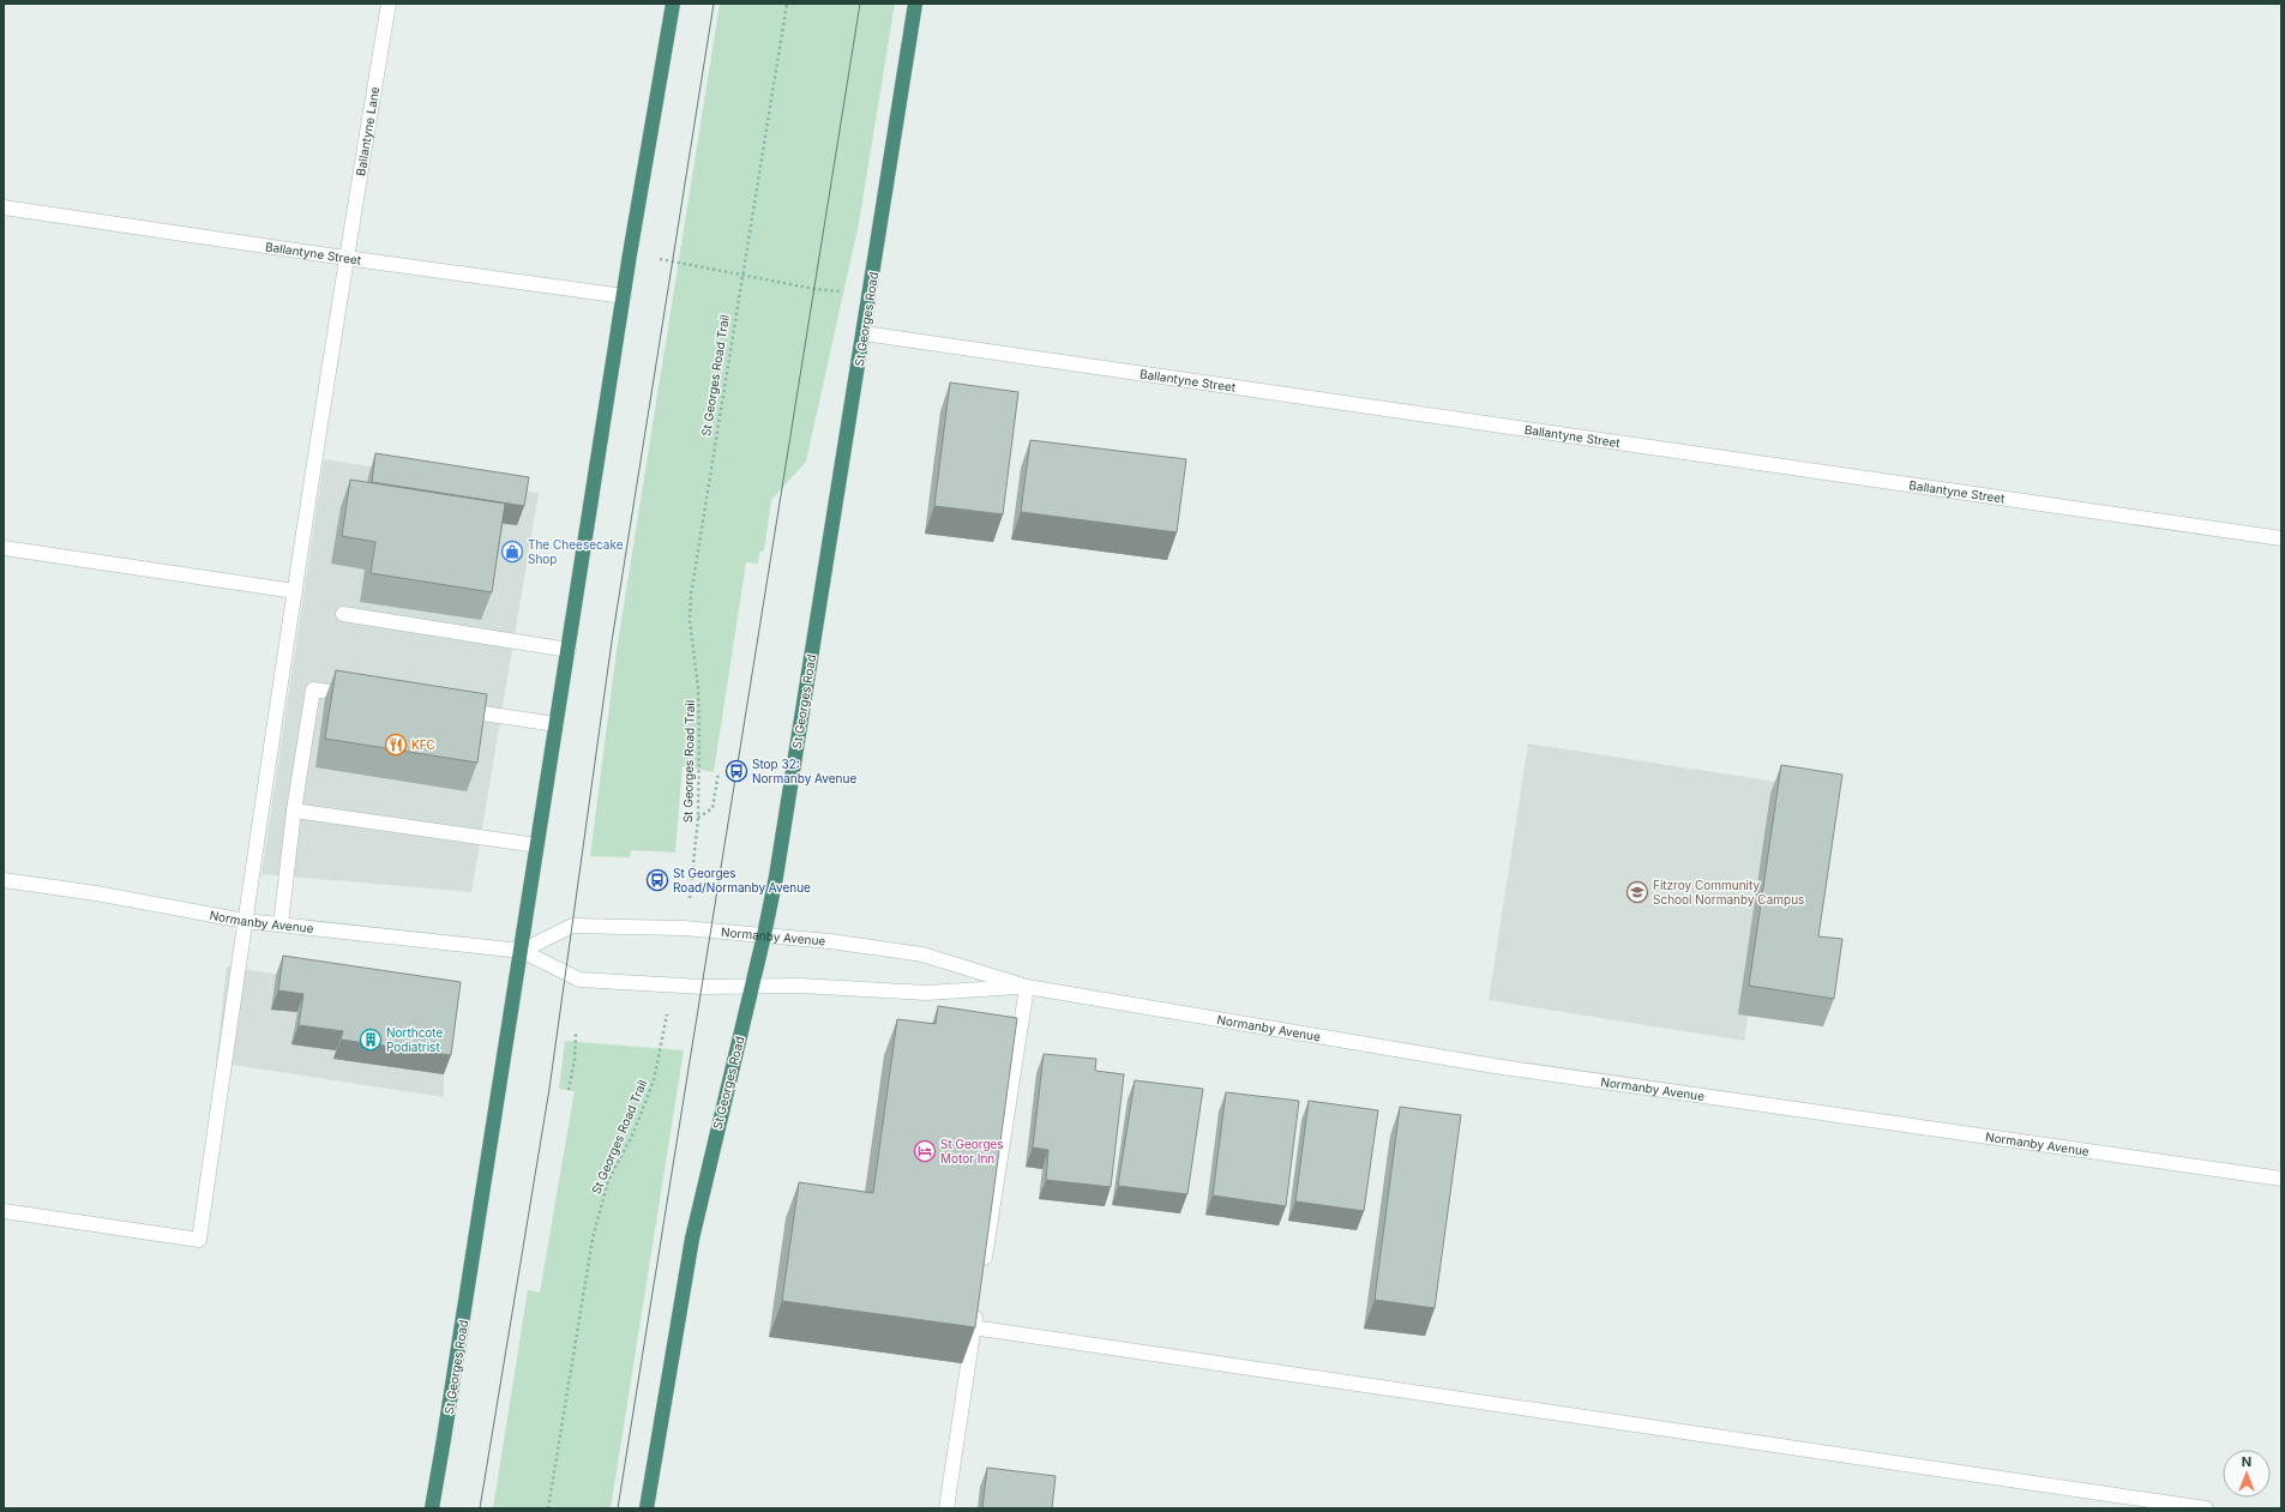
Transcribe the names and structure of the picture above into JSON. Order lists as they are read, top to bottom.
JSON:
{
  "streets": {
    "highway": ["St Georges Road"],
    "main road": ["Ballantyne Lane", "Ballantyne Street", "Normanby Avenue"],
    "path": ["St Georges Road Trail"]
  },
  "crossings": [
    ["Ballantyne Lane", "Ballantyne Street"],
    ["Ballantyne Lane", "Normanby Avenue"],
    ["Ballantyne Street", "St Georges Road"],
    ["St Georges Road", "Normanby Avenue"],
    ["St Georges Road Trail", "Normanby Avenue"]
  ],
  "places": {
    "shop": ["The Cheesecake Shop"],
    "restaurant": ["KFC"],
    "bus stop": ["Stop 32: Normanby Avenue", "St Georges Road/Normanby Avenue"],
    "school or university": ["Fitzroy Community School Normanby Campus"],
    "building": ["Northcote Podiatrist"],
    "hotel": ["St Georges Motor Inn"]
  },
  "north": "top"
}
